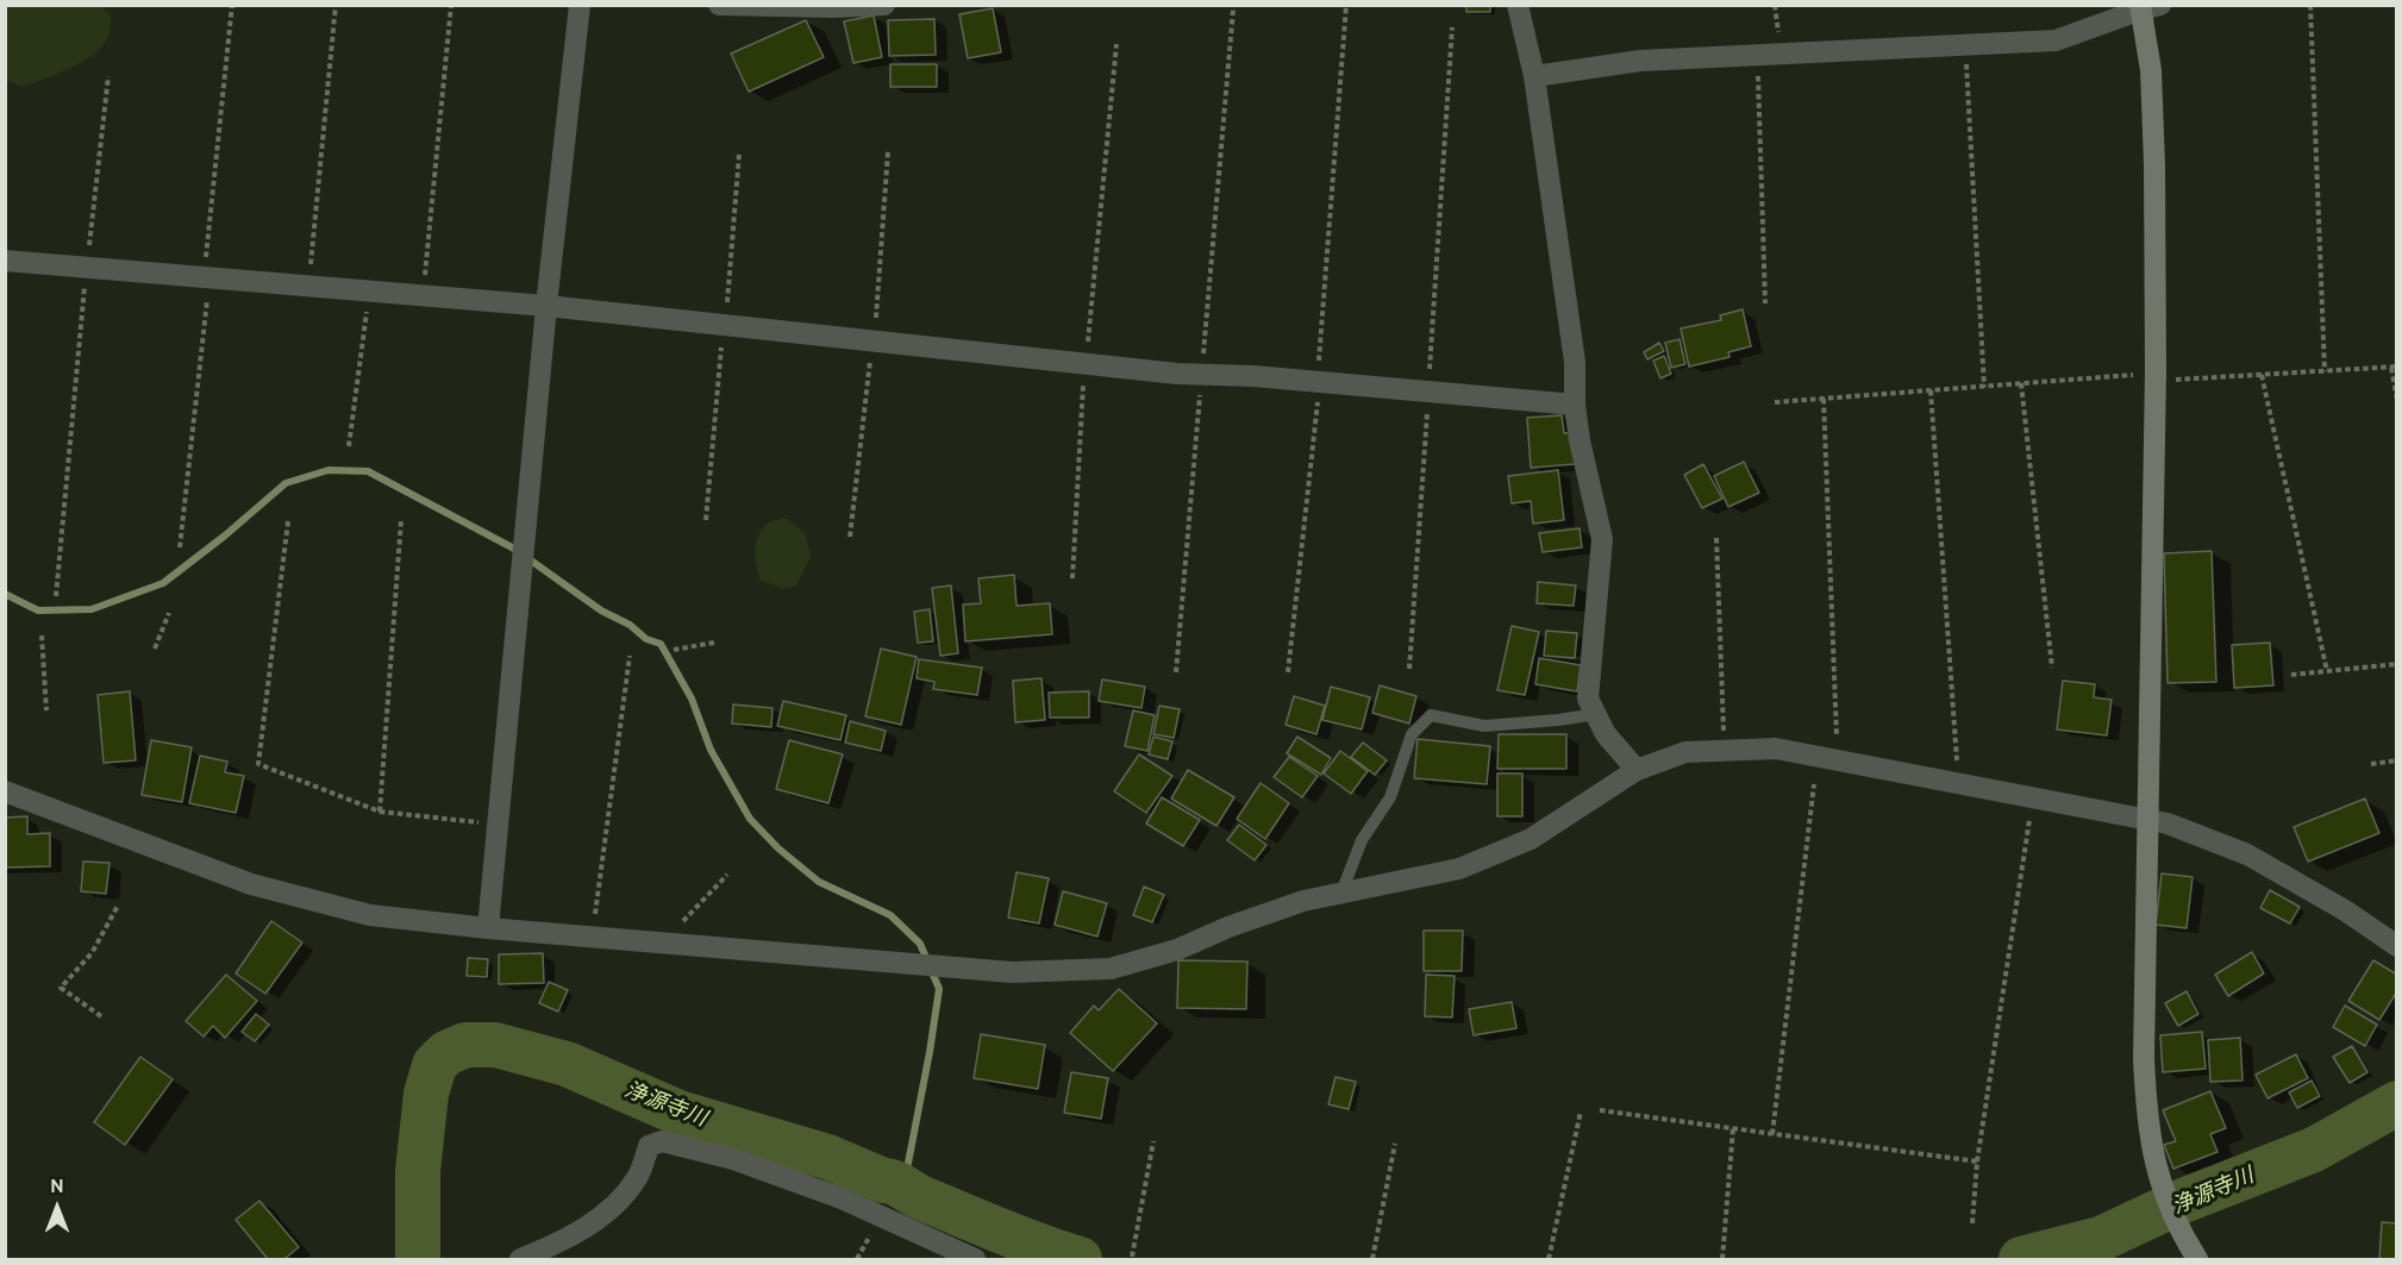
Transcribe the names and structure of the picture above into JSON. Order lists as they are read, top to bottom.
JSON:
{
  "water": ["浄源寺川"],
  "north": "top"
}
